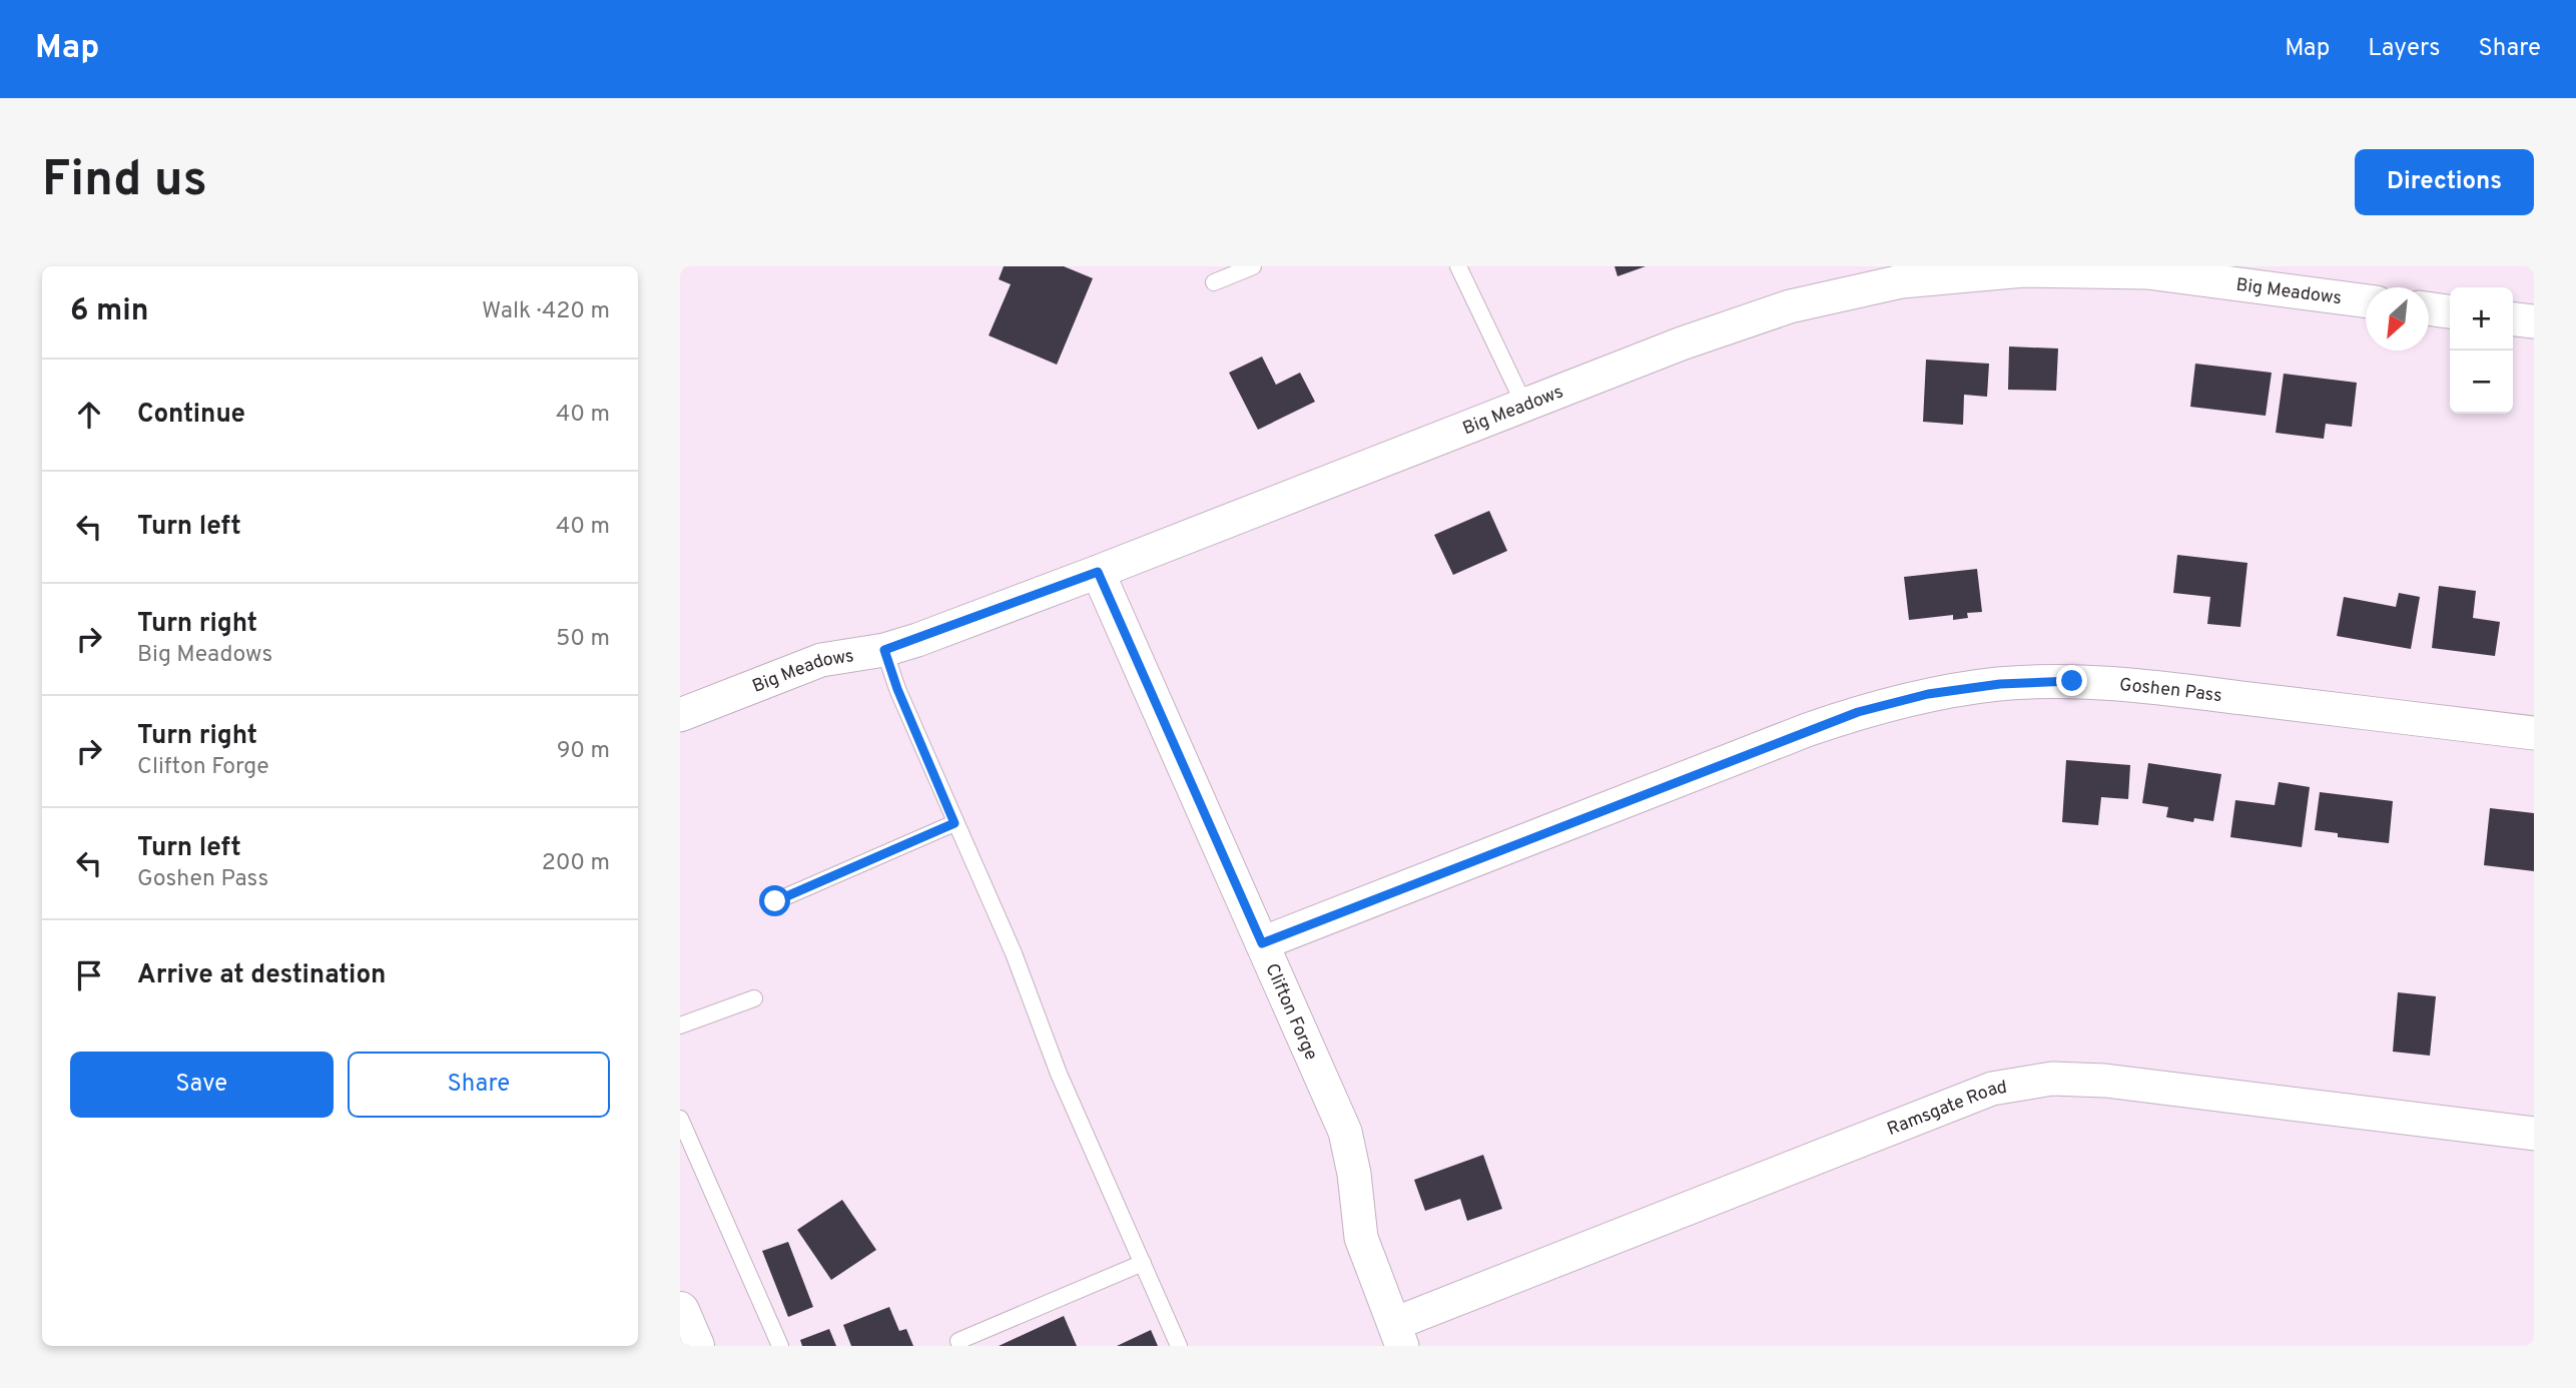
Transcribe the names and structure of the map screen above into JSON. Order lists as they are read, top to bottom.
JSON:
{
  "streets": {
    "street": [
      "Big Meadows",
      "Goshen Pass",
      "Clifton Forge",
      "Ramsgate Road"
    ]
  },
  "crossings": [
    ["Big Meadows", "Clifton Forge"],
    ["Goshen Pass", "Clifton Forge"],
    ["Clifton Forge", "Ramsgate Road"]
  ],
  "north": "bottom left",
  "page": {
    "header": "Map",
    "nav": ["Map", "Layers", "Share"],
    "buttons": [
      "Directions",
      ["Save", "Share"]
    ],
    "title": "Find us",
    "heading": ["6 min", "Walk · 420 m"],
    "map_buttons": ["+", "−"],
    "list": [
      ["Continue", "40 m"],
      ["Turn left", "40 m"],
      ["Turn right", "Big Meadows", "50 m"],
      ["Turn right", "Clifton Forge", "90 m"],
      ["Turn left", "Goshen Pass", "200 m"],
      "Arrive at destination"
    ]
  }
}
